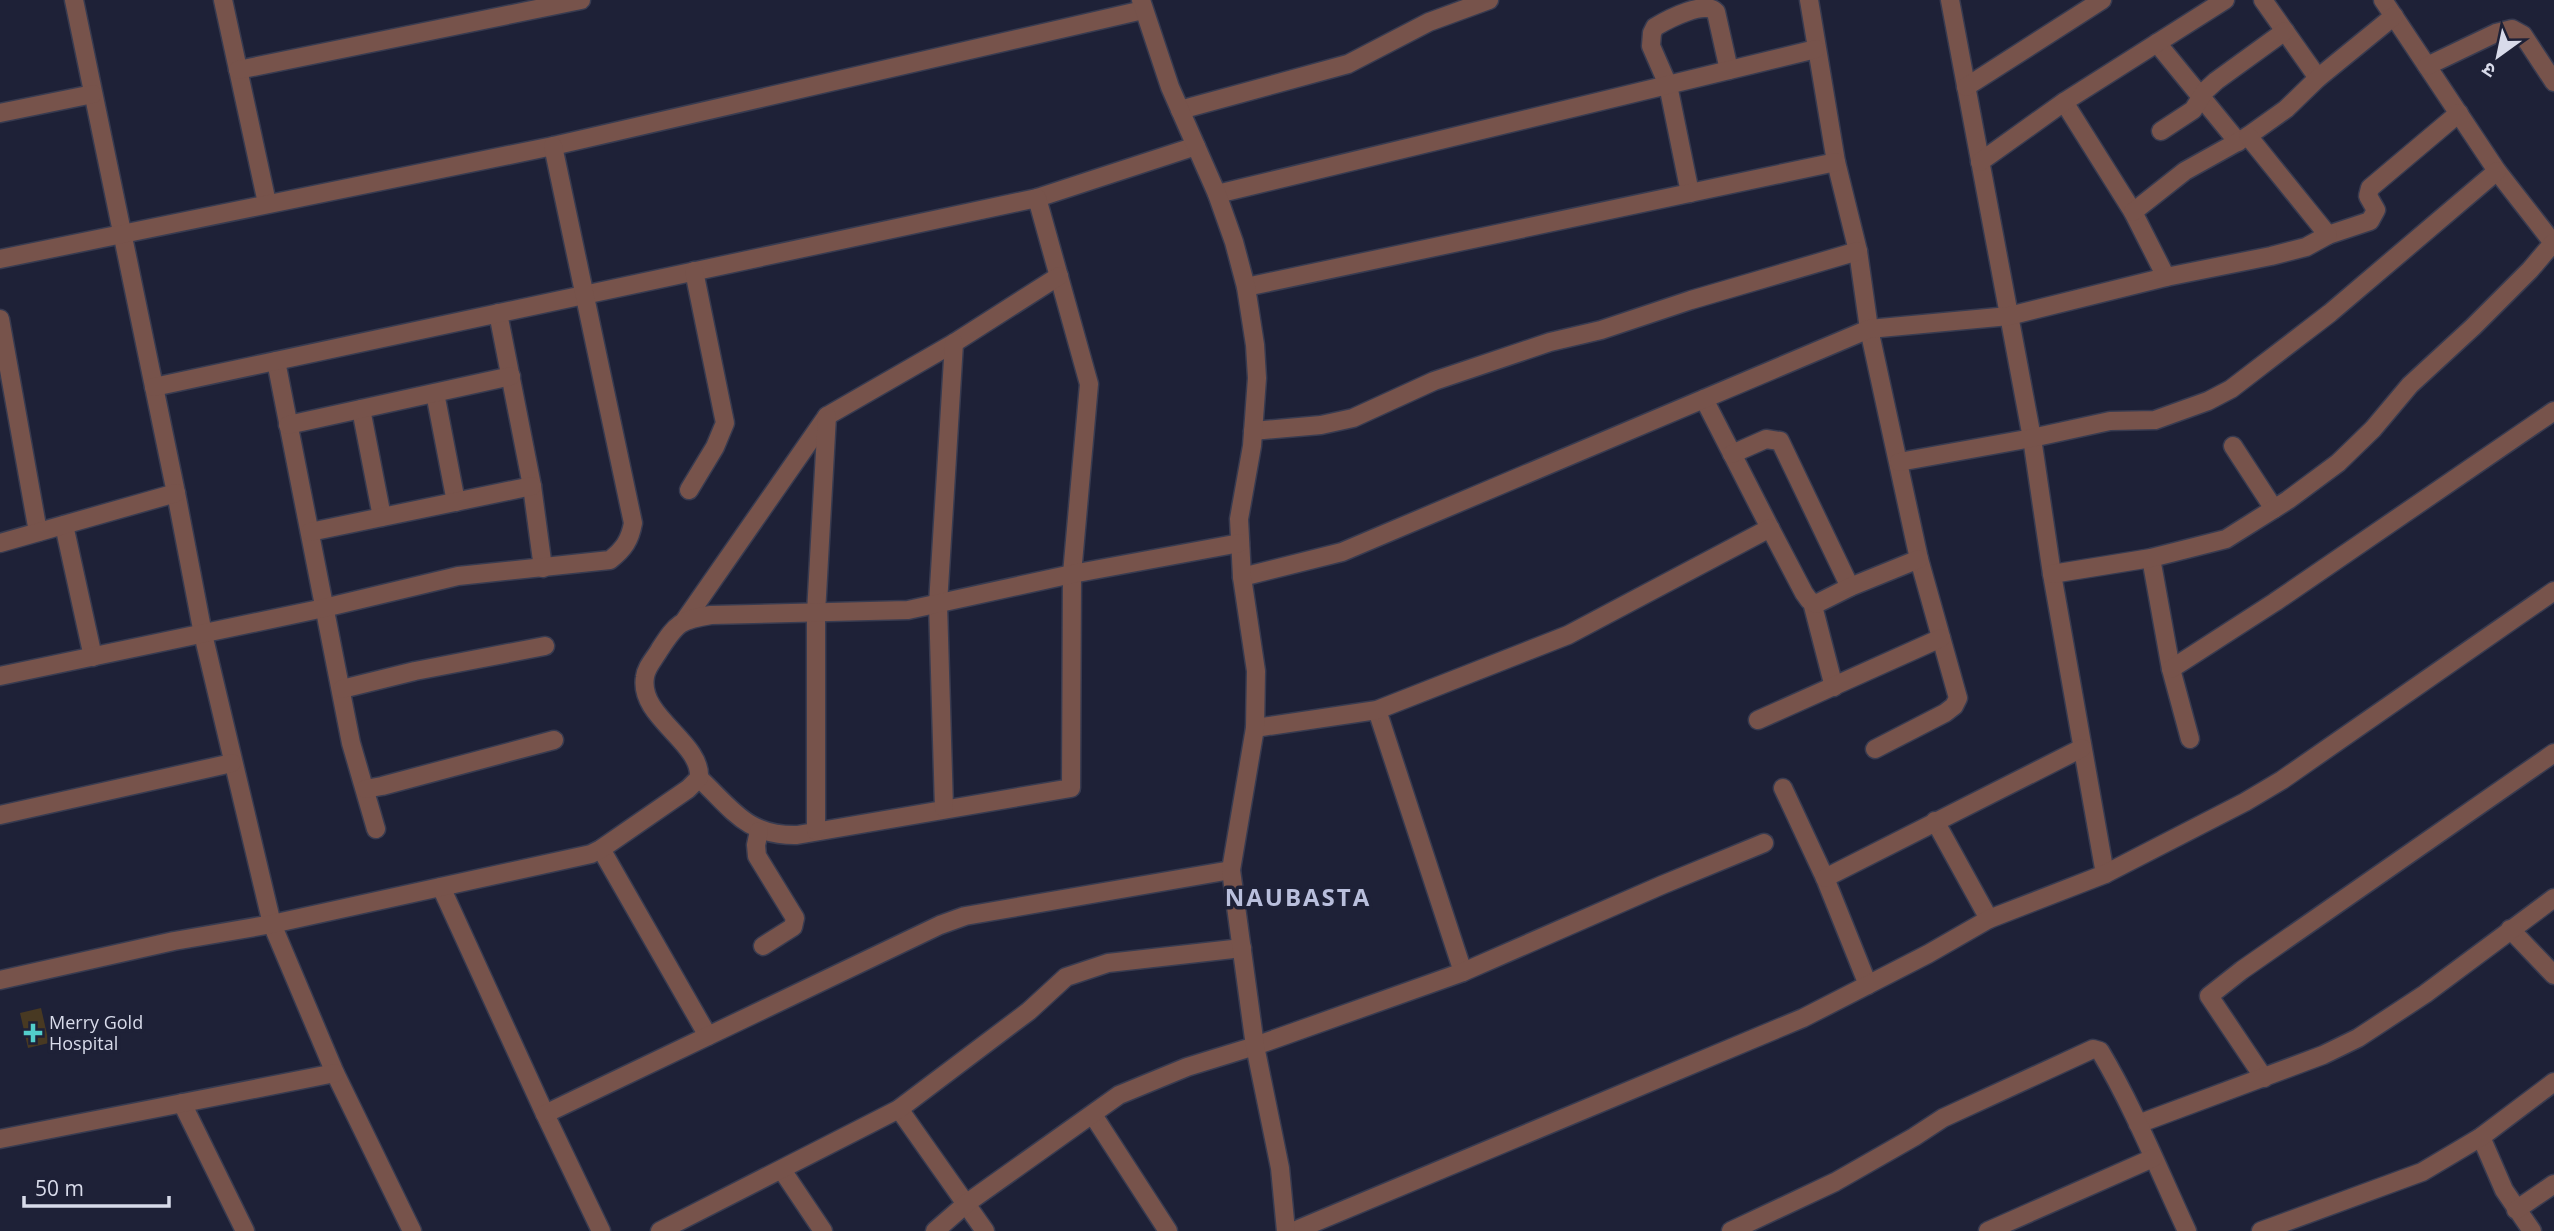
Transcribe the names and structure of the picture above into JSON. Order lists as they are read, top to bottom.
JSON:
{
  "districts": ["NAUBASTA"],
  "places": {
    "health": ["Merry Gold Hospital"]
  },
  "scale_bar": "50 m",
  "north": "bottom left"
}
